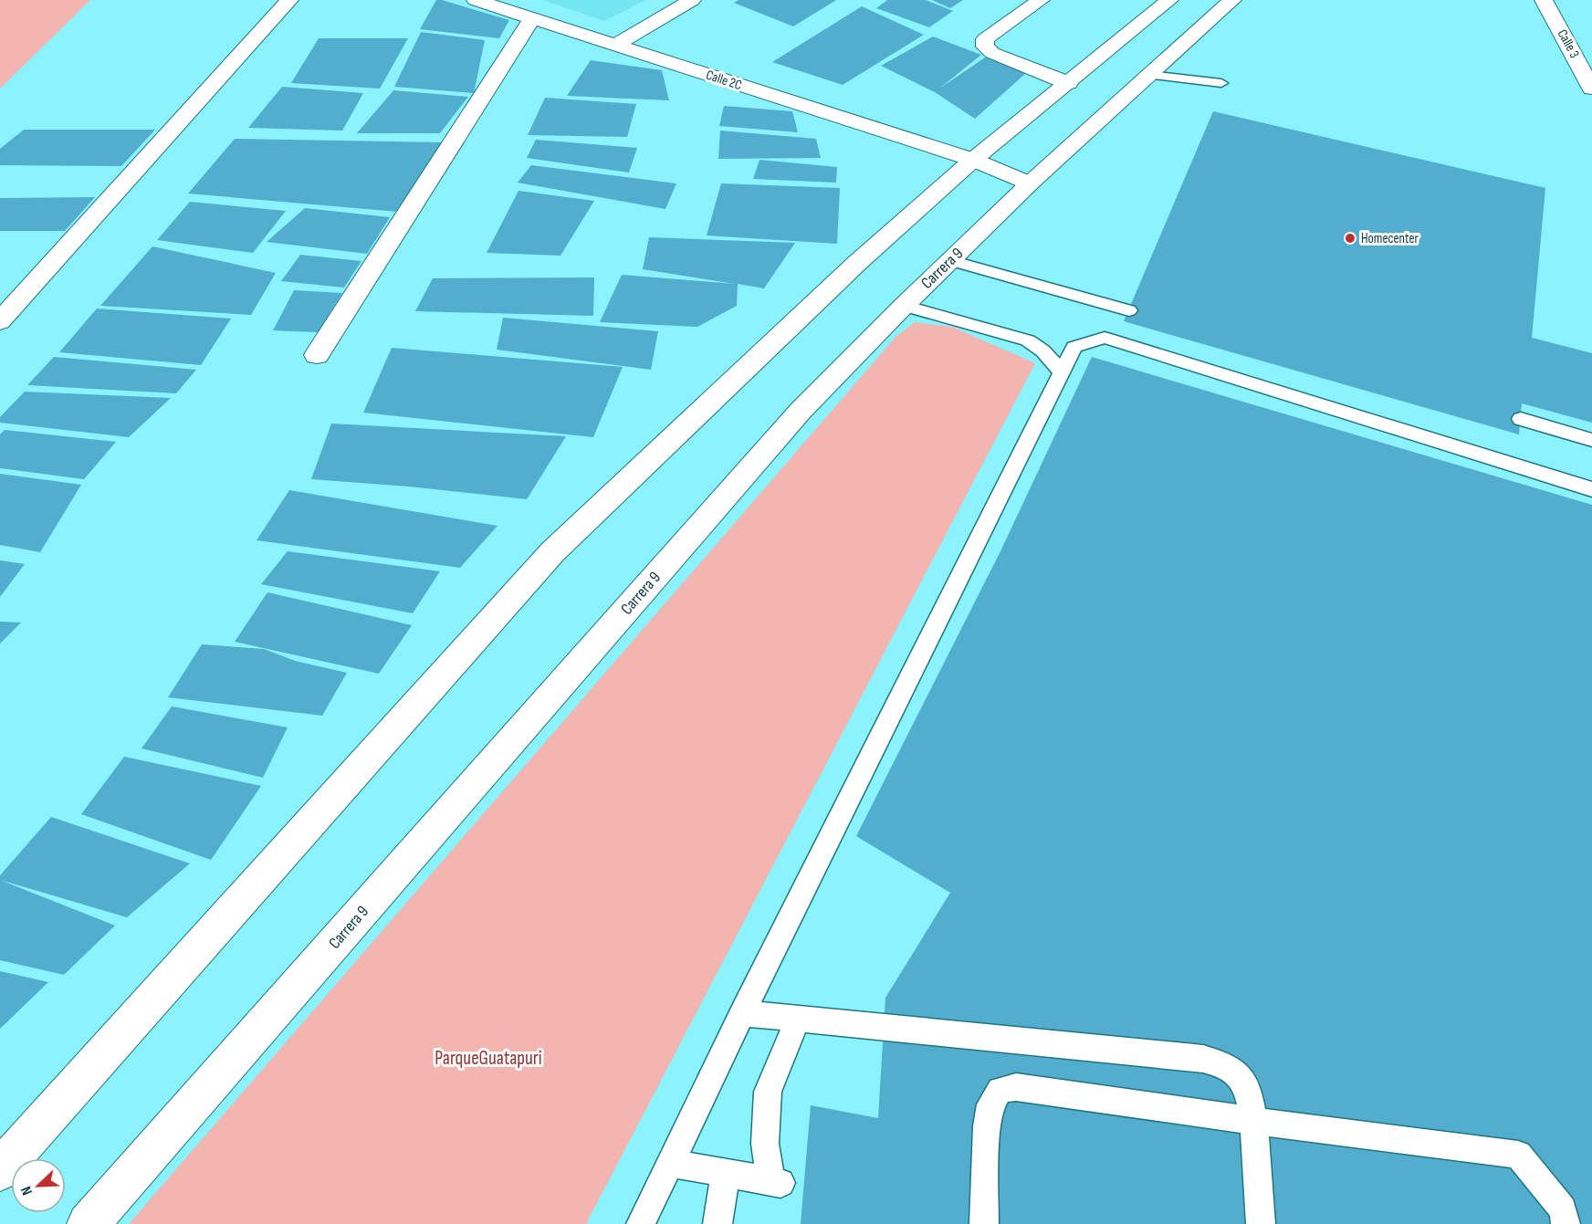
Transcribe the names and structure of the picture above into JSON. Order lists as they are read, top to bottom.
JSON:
{
  "streets": {
    "main road": ["Calle 3", "Calle 2C", "Carrera 9"]
  },
  "crossings": [
    ["Calle 2C", "Carrera 9"]
  ],
  "parks": ["ParqueGuatapuri"],
  "places": ["Homecenter"],
  "north": "bottom left"
}
